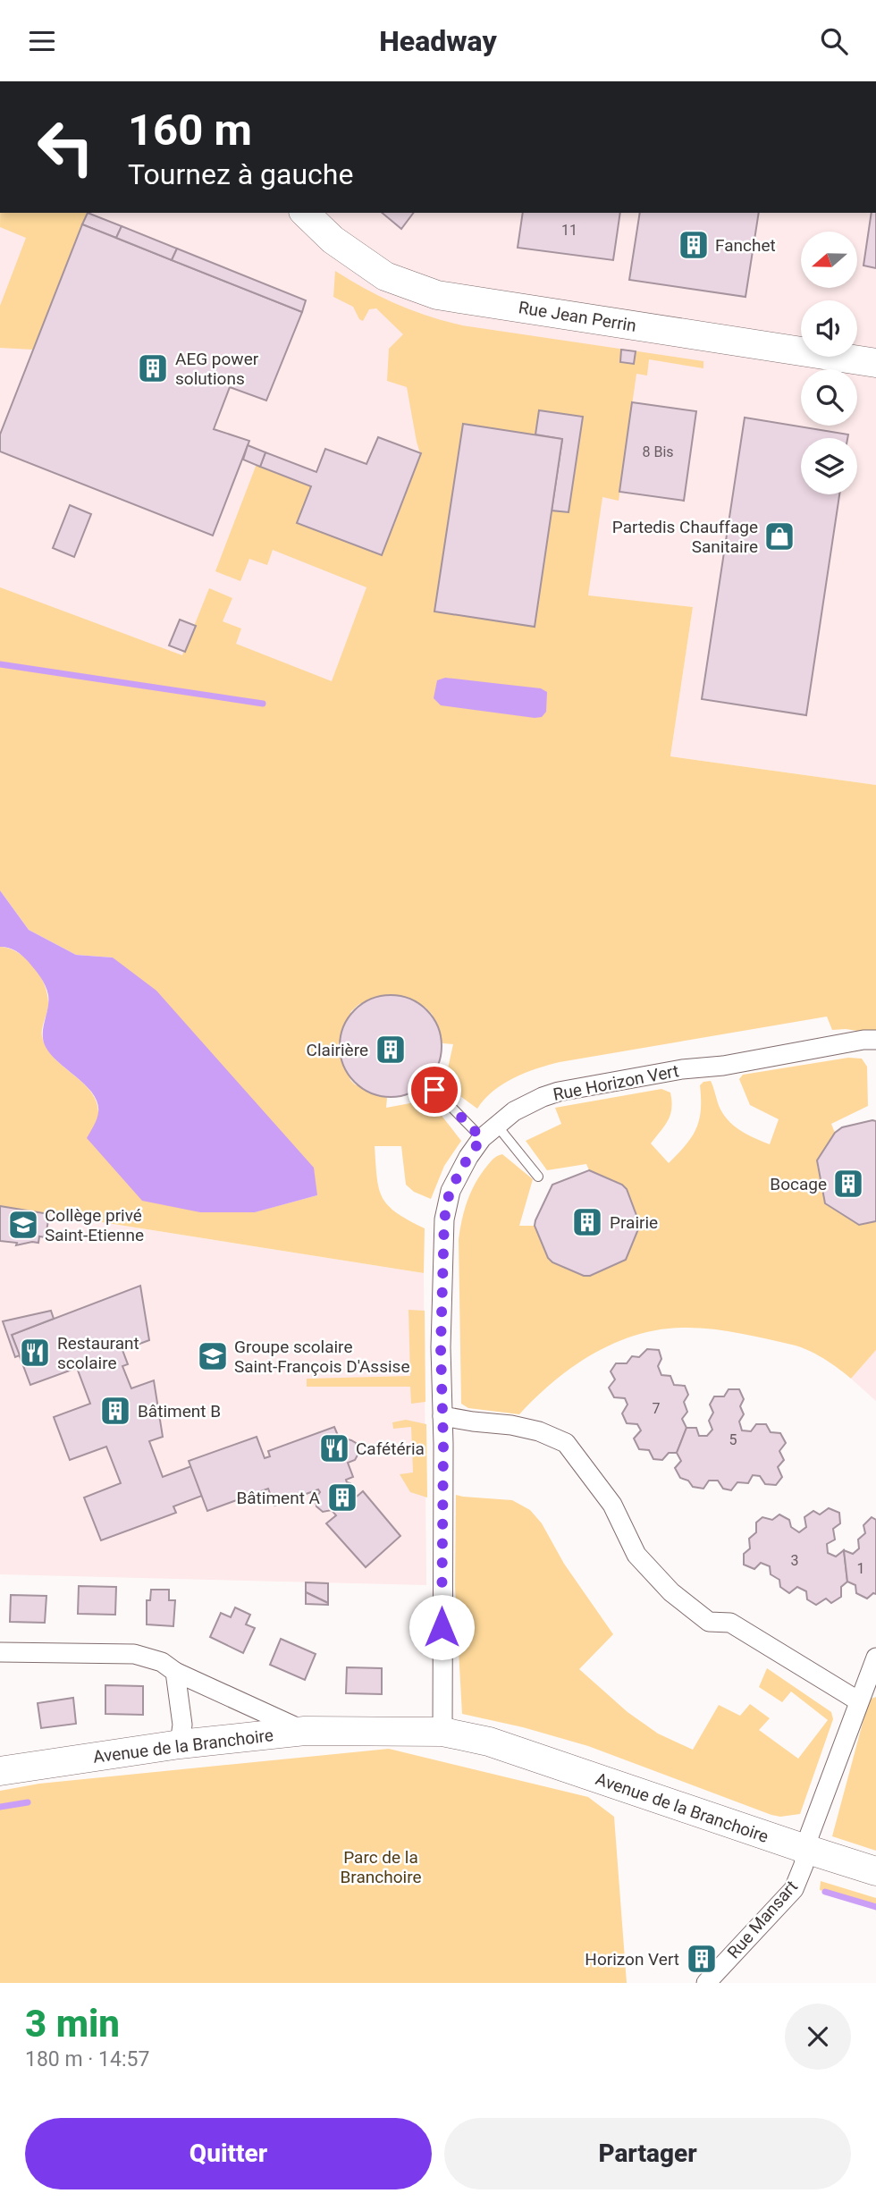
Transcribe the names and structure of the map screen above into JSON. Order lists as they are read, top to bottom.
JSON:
{
  "streets": {
    "main road": ["Rue Jean Perrin", "Avenue de la Branchoire"],
    "street": ["Rue Horizon Vert", "Rue Mansart"]
  },
  "crossings": [
    ["Rue Horizon Vert", "Avenue de la Branchoire"],
    ["Avenue de la Branchoire", "Rue Mansart"]
  ],
  "parks": ["Parc de la Branchoire"],
  "places": {
    "building": [
      "Fanchet",
      "AEG power solutions",
      "Clairière",
      "Bocage",
      "Prairie",
      "Bâtiment B",
      "Bâtiment A",
      "Horizon Vert"
    ],
    "shop": ["Partedis Chauffage Sanitaire"],
    "school or university": ["Collège privé Saint-Etienne", "Groupe scolaire Saint-François D'Assise"],
    "restaurant": ["Restaurant scolaire", "Cafétéria"]
  },
  "house_numbers": [
    "11",
    "8 Bis",
    "7",
    "5",
    "3",
    "1"
  ],
  "north": "left",
  "page": {
    "header": "Headway",
    "turn": ["160 m", "Tournez à gauche"],
    "heading": ["3 min", "180 m · 14:57"],
    "buttons": ["Quitter", "Partager"]
  }
}
